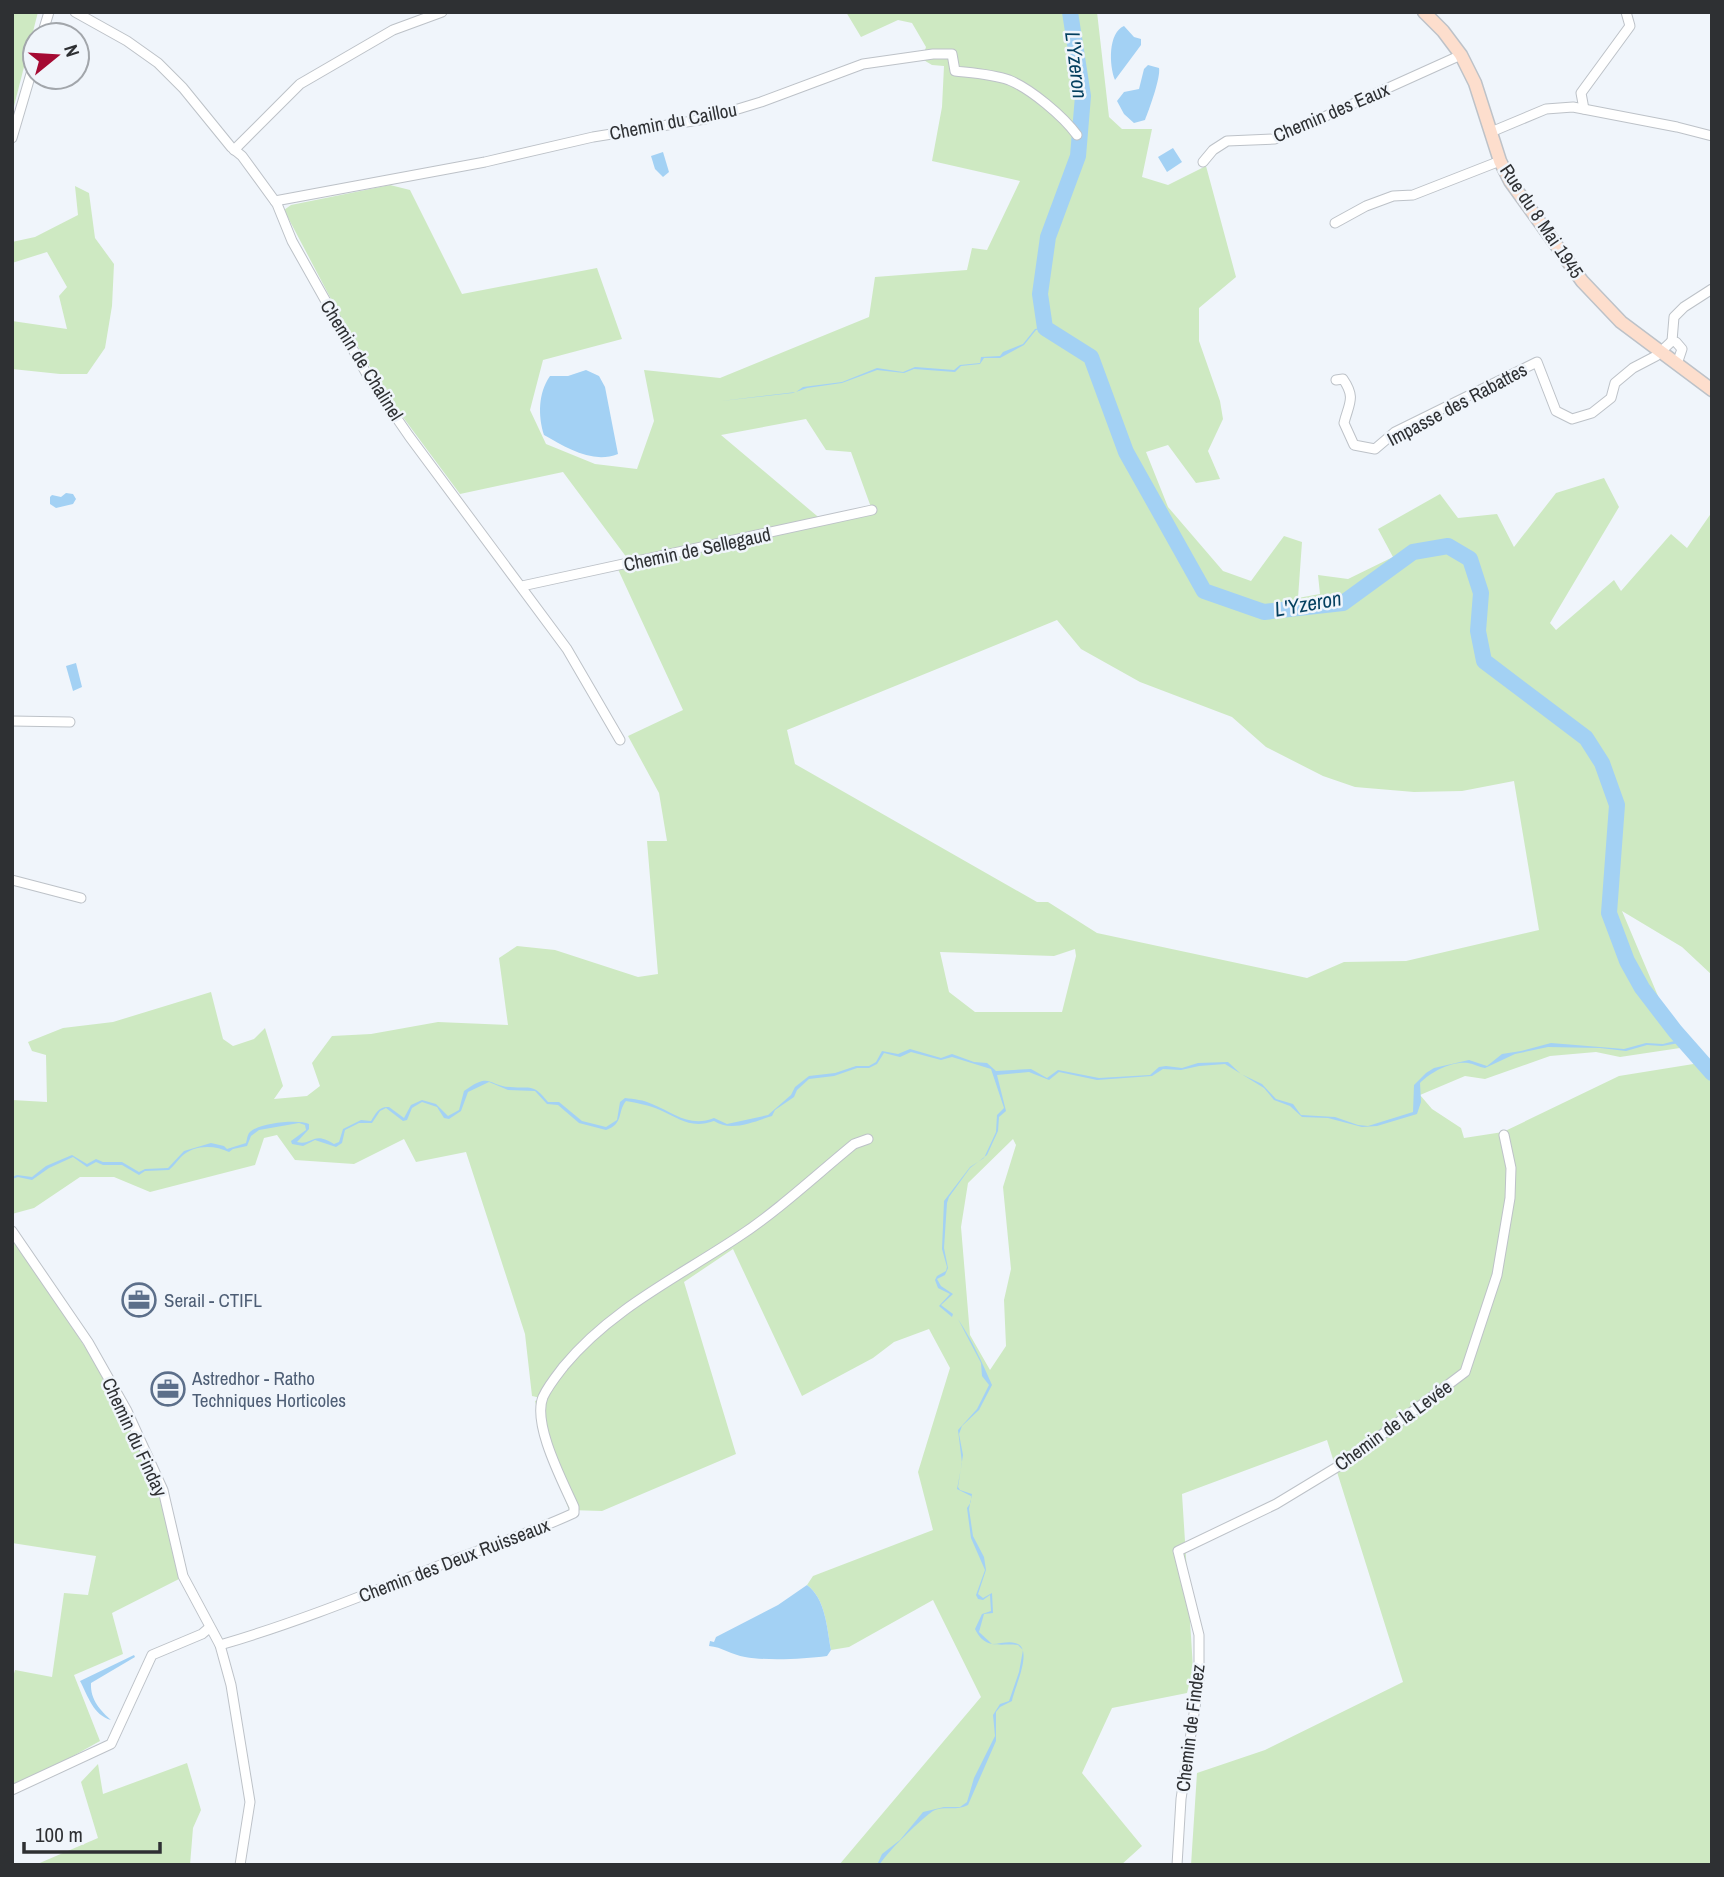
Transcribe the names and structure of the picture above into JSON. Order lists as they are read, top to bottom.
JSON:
{
  "streets": {
    "main road": ["Rue du 8 Mai 1945"],
    "street": [
      "Chemin des Eaux",
      "Chemin du Caillou",
      "Chemin de Chalinel",
      "Impasse des Rabattes",
      "Chemin de Sellegaud",
      "Chemin de la Levée",
      "Chemin du Finday",
      "Chemin des Deux Ruisseaux",
      "Chemin de Findez"
    ]
  },
  "crossings": [
    ["Chemin des Eaux", "Rue du 8 Mai 1945"],
    ["Chemin du Caillou", "Chemin de Chalinel"],
    ["Rue du 8 Mai 1945", "Impasse des Rabattes"],
    ["Chemin de Chalinel", "Chemin de Sellegaud"],
    ["Chemin de la Levée", "Chemin de Findez"],
    ["Chemin du Finday", "Chemin des Deux Ruisseaux"]
  ],
  "water": ["L'Yzeron"],
  "places": {
    "office": ["Serail - CTIFL", "Astredhor - Ratho Techniques Horticoles"]
  },
  "scale_bar": "100 m",
  "north": "right"
}
